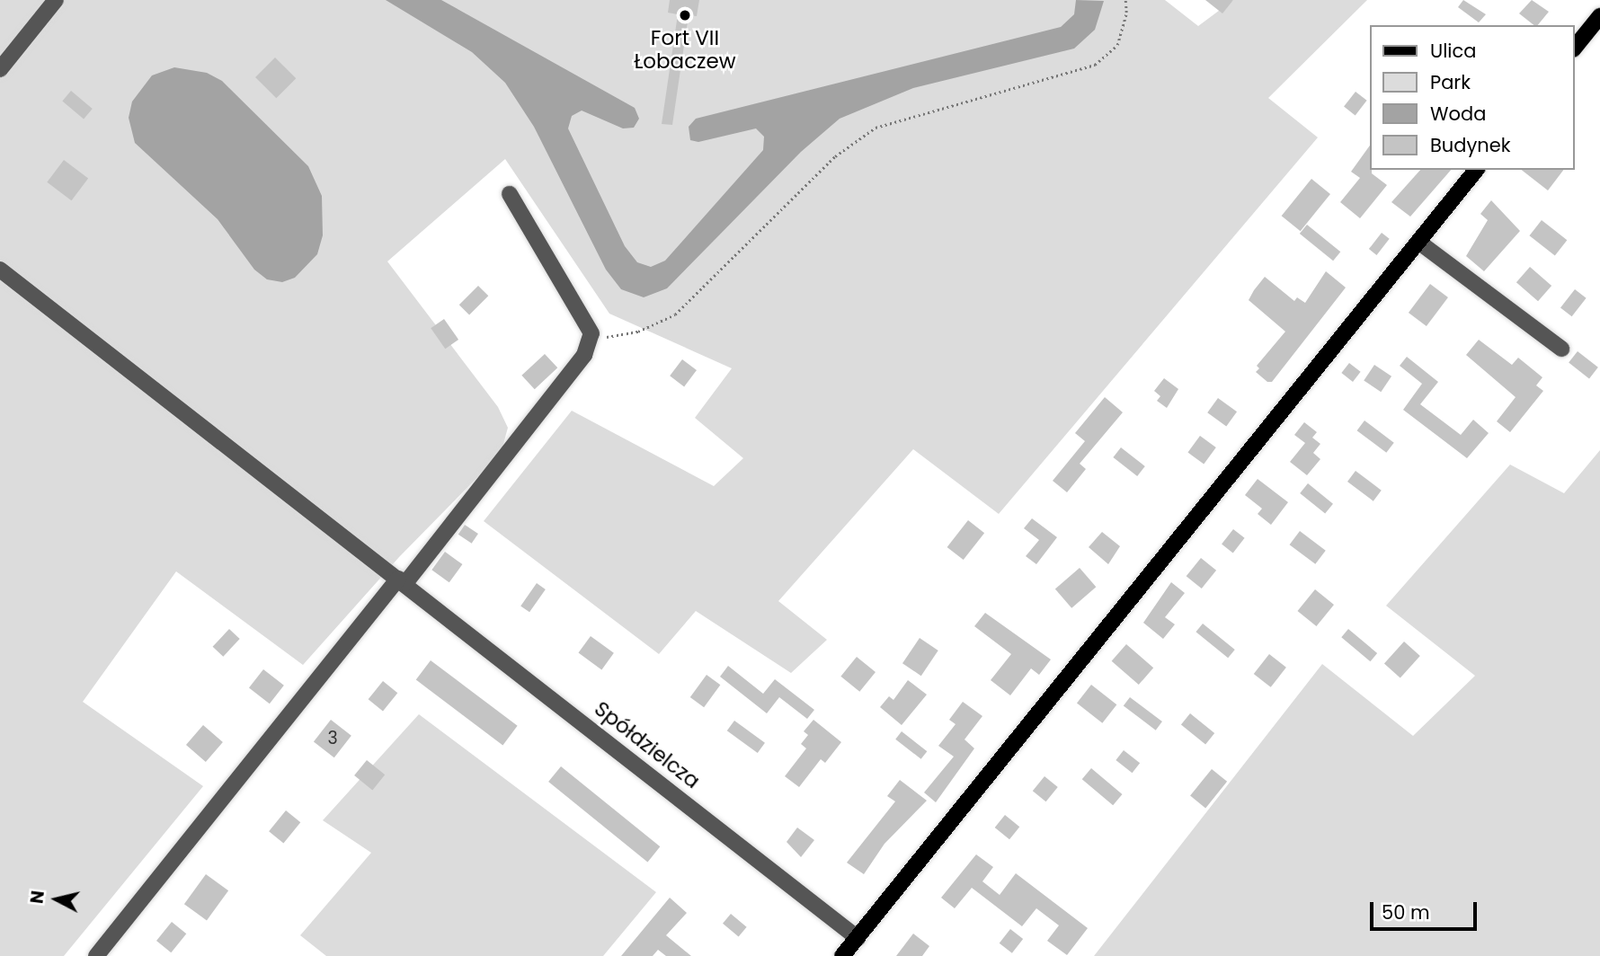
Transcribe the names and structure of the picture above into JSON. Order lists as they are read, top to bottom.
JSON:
{
  "streets": {
    "street": ["Spółdzielcza"]
  },
  "places": ["Fort VII Łobaczew"],
  "house_numbers": ["3"],
  "legend": [
    "Ulica",
    "Park",
    "Woda",
    "Budynek"
  ],
  "scale_bar": "50 m",
  "north": "left"
}
